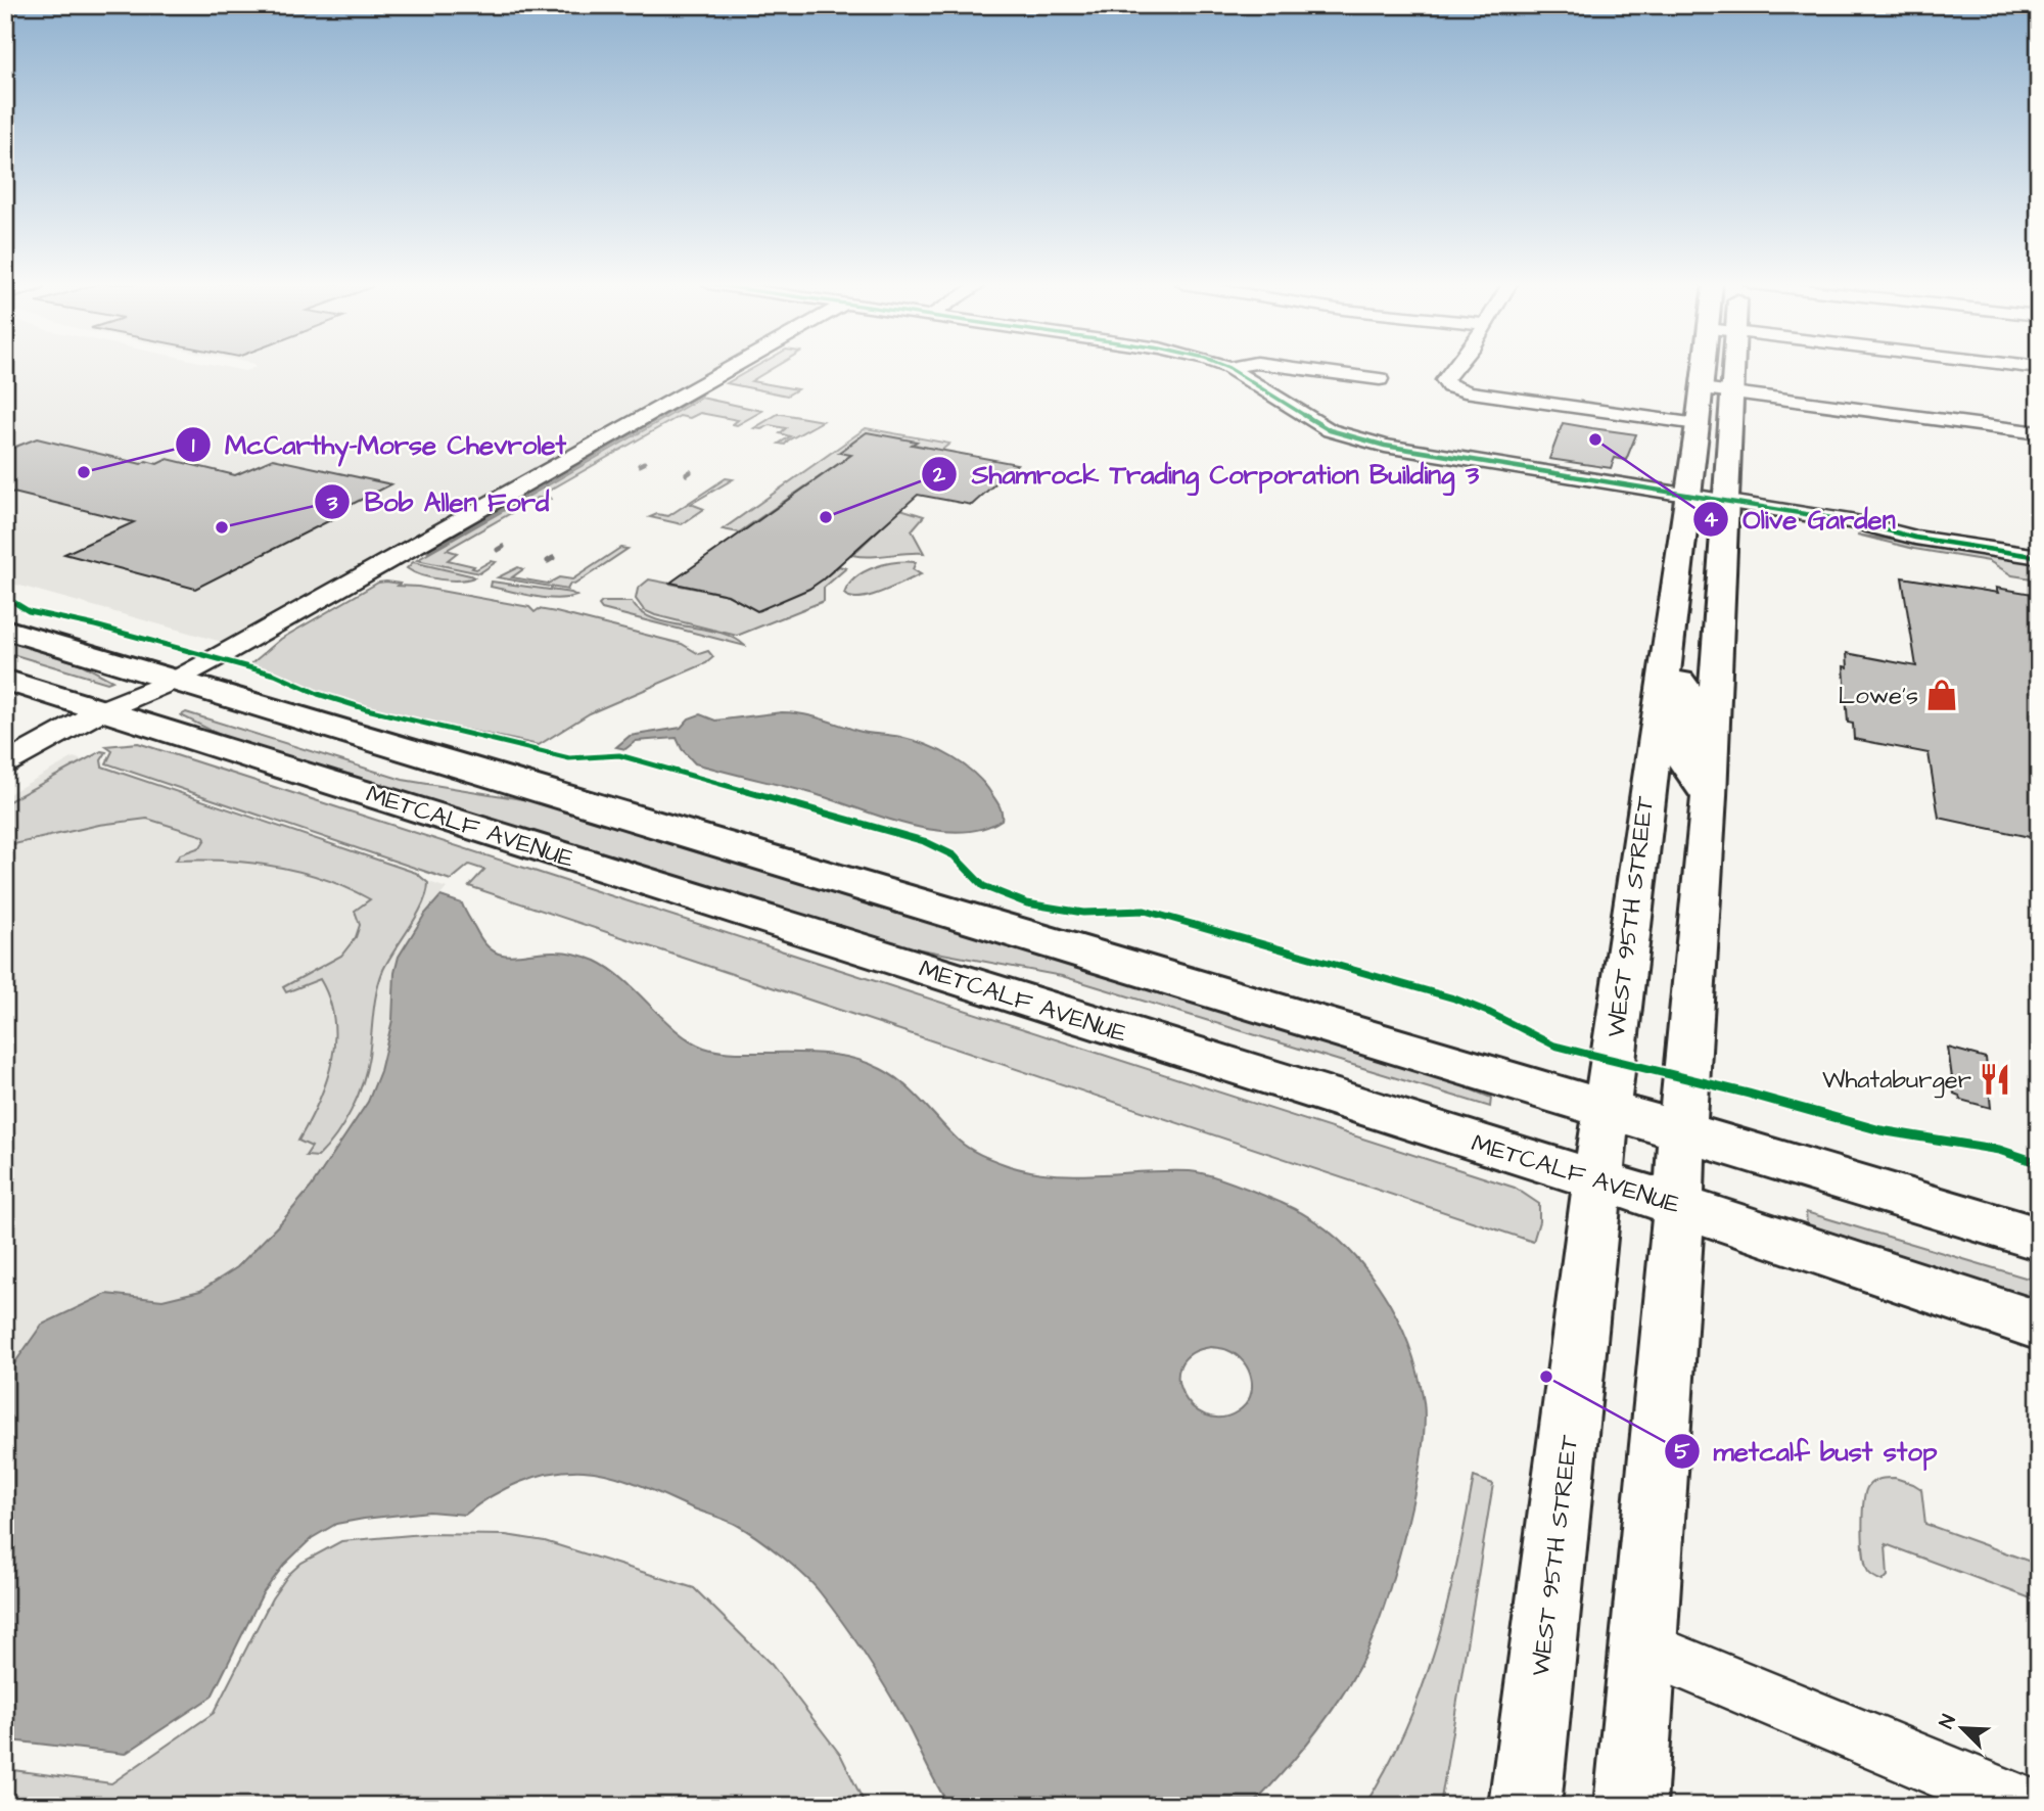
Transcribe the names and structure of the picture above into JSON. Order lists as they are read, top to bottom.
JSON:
{
  "streets": {
    "main road": ["METCALF AVENUE", "WEST 95TH STREET"]
  },
  "crossings": [
    ["METCALF AVENUE", "WEST 95TH STREET"]
  ],
  "places": {
    "other": [
      "Olive Garden",
      "McCarthy-Morse Chevrolet",
      "Shamrock Trading Corporation Building 3",
      "Bob Allen Ford",
      "metcalf bust stop"
    ],
    "shop": ["Lowe's"],
    "restaurant": ["Whataburger"]
  },
  "north": "top left"
}
